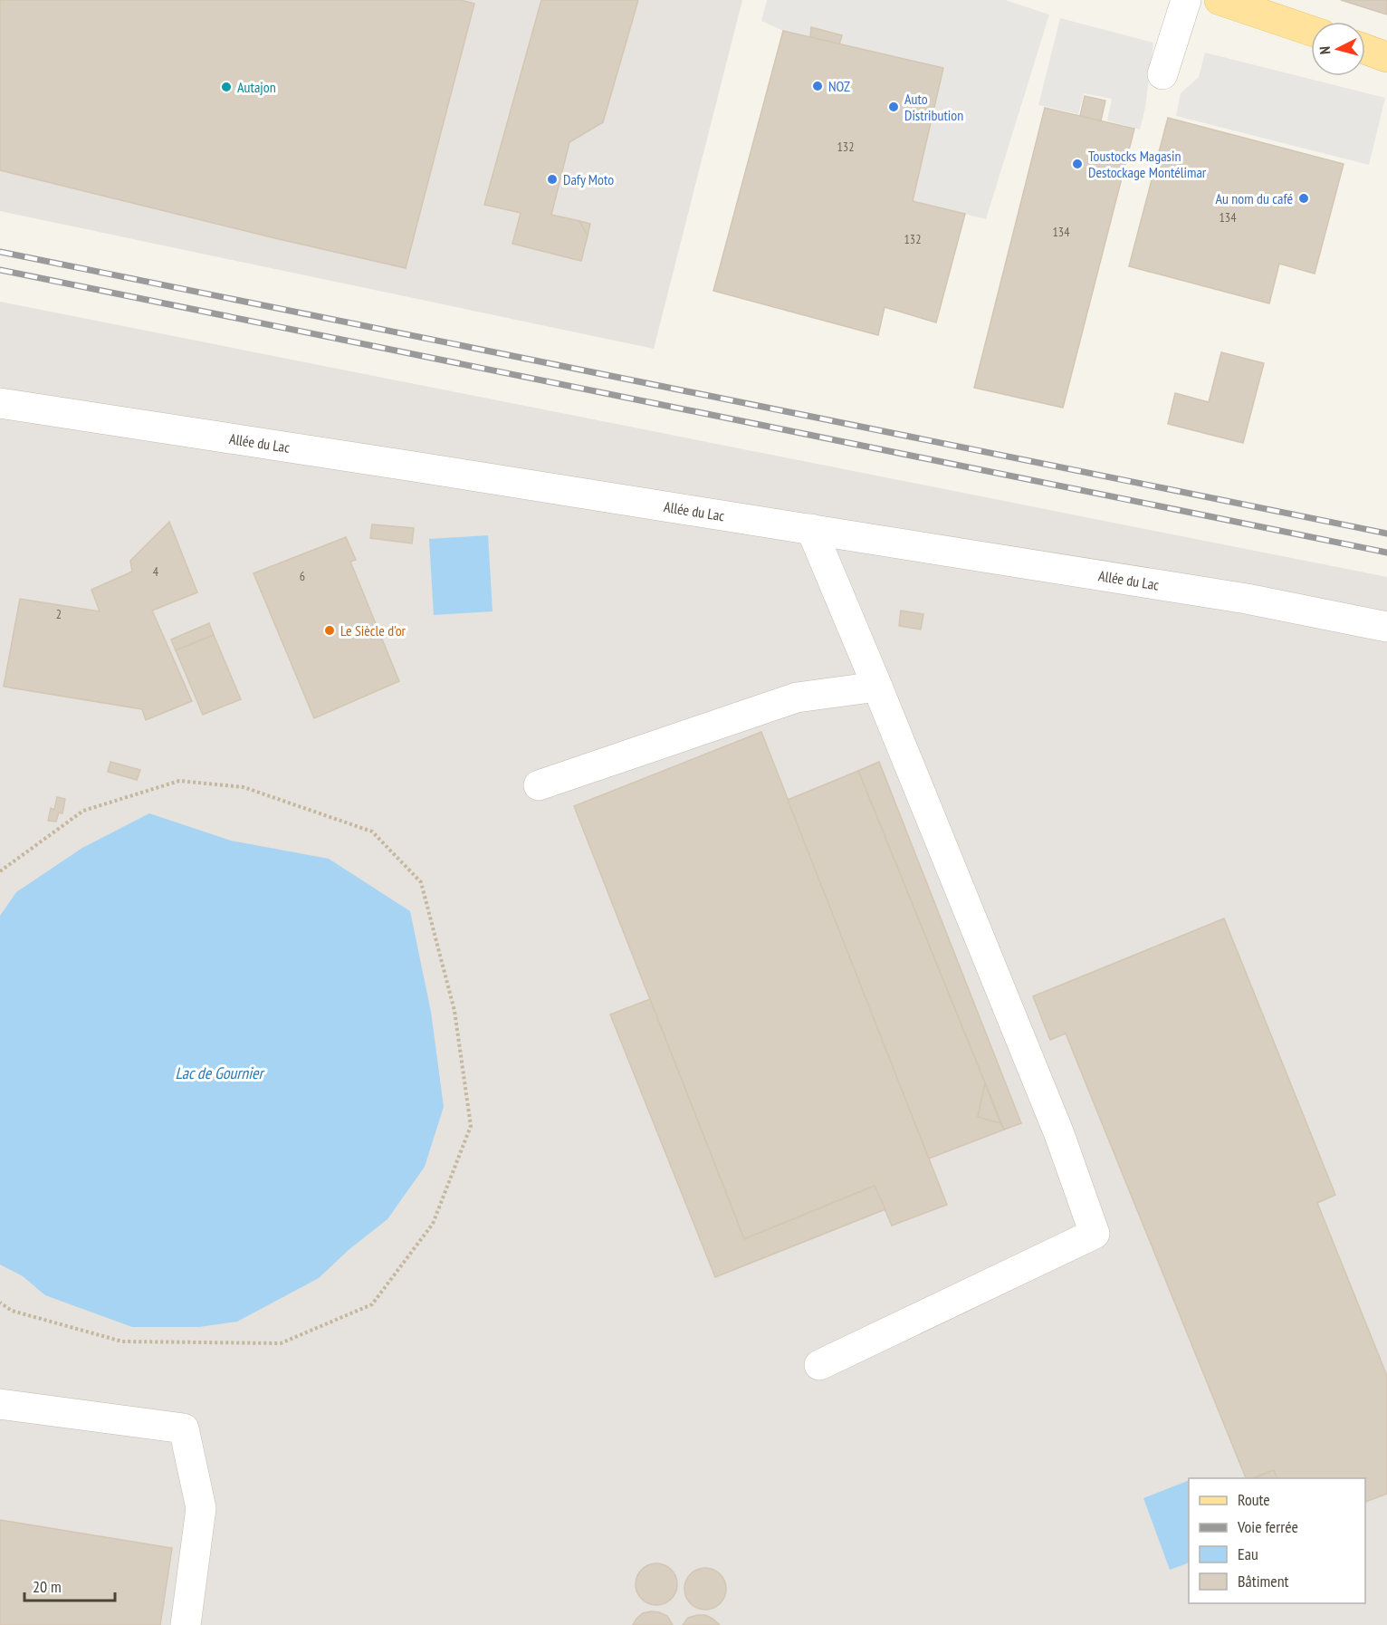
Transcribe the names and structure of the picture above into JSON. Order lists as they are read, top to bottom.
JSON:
{
  "streets": {
    "street": ["Allée du Lac"]
  },
  "water": ["Lac de Gournier"],
  "places": [
    "NOZ",
    "Autajon",
    "Auto Distribution",
    "Toustocks Magasin Destockage Montélimar",
    "Dafy Moto",
    "Au nom du café",
    "Le Siècle d'or"
  ],
  "house_numbers": [
    "132",
    "134",
    "134",
    "132",
    "4",
    "6",
    "2"
  ],
  "legend": [
    "Route",
    "Voie ferrée",
    "Eau",
    "Bâtiment"
  ],
  "scale_bar": "20 m",
  "north": "left"
}
